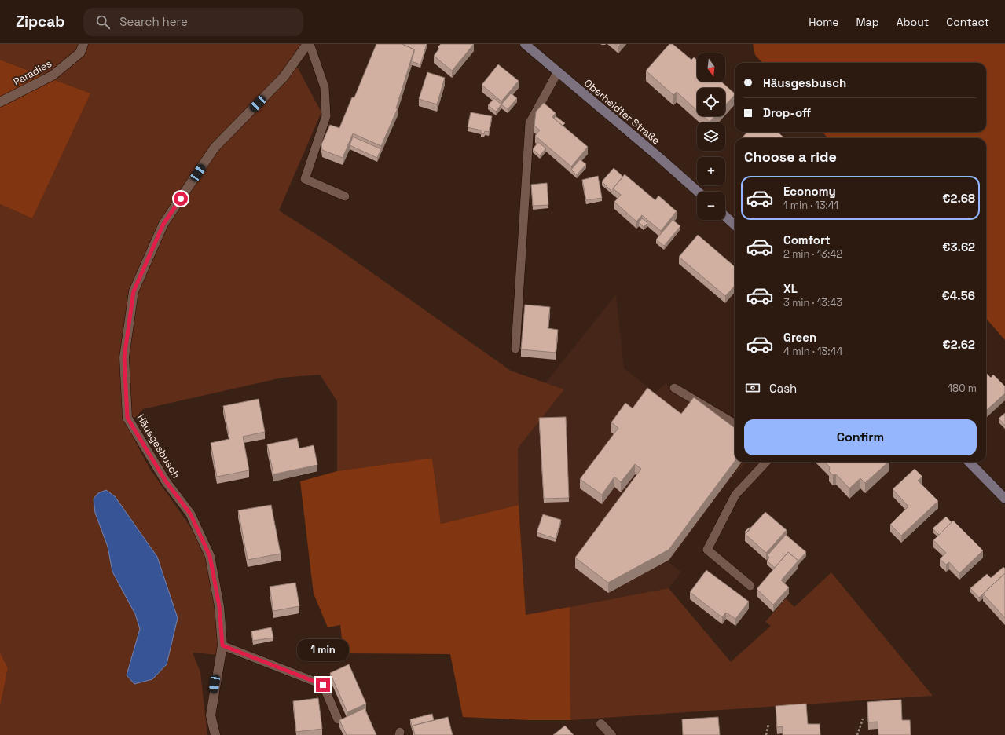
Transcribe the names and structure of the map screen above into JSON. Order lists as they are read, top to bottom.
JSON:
{
  "streets": {
    "street": ["Paradies", "Oberheidter Straße", "Häusgesbusch"]
  },
  "north": "bottom",
  "page": {
    "header": "Zipcab",
    "search": "Search here",
    "nav": [
      "Home",
      "Map",
      "About",
      "Contact"
    ],
    "map_buttons": ["+", "−"],
    "banner": ["Häusgesbusch", "Drop-off"],
    "heading": "Choose a ride",
    "list": [
      {
        "name": "Economy",
        "note": "1 min · 13:41",
        "value": "€2.68"
      },
      {
        "name": "Comfort",
        "note": "2 min · 13:42",
        "value": "€3.62"
      },
      {
        "name": "XL",
        "note": "3 min · 13:43",
        "value": "€4.56"
      },
      {
        "name": "Green",
        "note": "4 min · 13:44",
        "value": "€2.62"
      }
    ],
    "pay": ["Cash", "180 m"],
    "buttons": "Confirm",
    "bubble": "1 min"
  }
}
